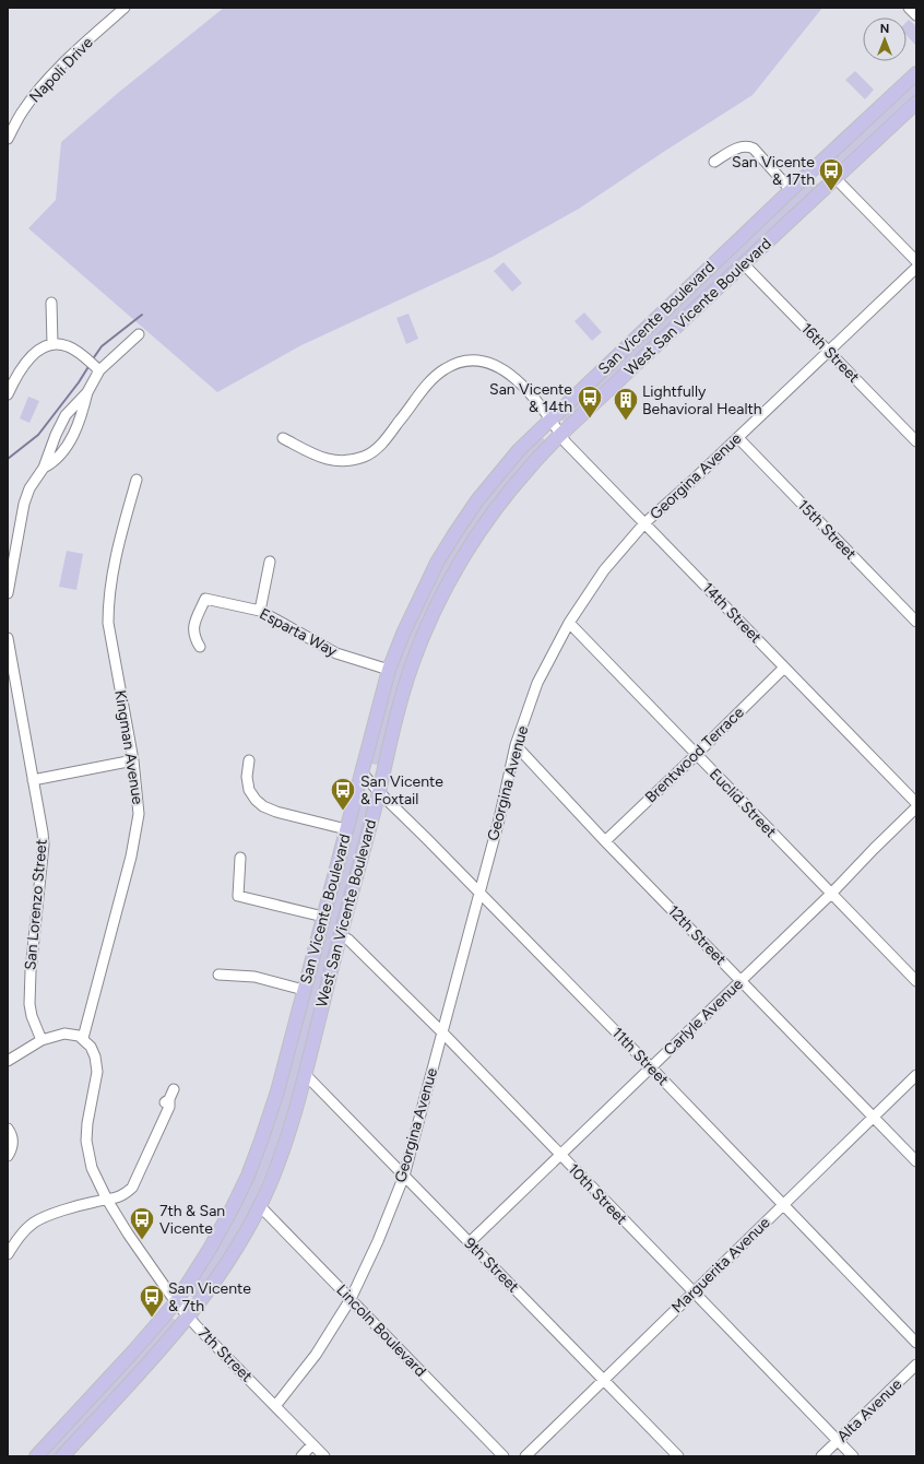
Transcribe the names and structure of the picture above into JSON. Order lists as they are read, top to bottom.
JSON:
{
  "streets": {
    "main road": ["West San Vicente Boulevard", "San Vicente Boulevard"],
    "street": [
      "Napoli Drive",
      "16th Street",
      "Georgina Avenue",
      "15th Street",
      "14th Street",
      "Esparta Way",
      "Kingman Avenue",
      "Brentwood Terrace",
      "Euclid Street",
      "San Lorenzo Street",
      "12th Street",
      "Carlyle Avenue",
      "11th Street",
      "10th Street",
      "9th Street",
      "Marguerita Avenue",
      "Lincoln Boulevard",
      "7th Street",
      "Alta Avenue"
    ]
  },
  "crossings": [
    ["West San Vicente Boulevard", "16th Street"],
    ["West San Vicente Boulevard", "14th Street"],
    ["West San Vicente Boulevard", "11th Street"],
    ["West San Vicente Boulevard", "10th Street"],
    ["West San Vicente Boulevard", "9th Street"],
    ["West San Vicente Boulevard", "Lincoln Boulevard"],
    ["West San Vicente Boulevard", "7th Street"],
    ["San Vicente Boulevard", "14th Street"],
    ["San Vicente Boulevard", "Esparta Way"],
    ["San Vicente Boulevard", "11th Street"],
    ["San Vicente Boulevard", "7th Street"],
    ["16th Street", "Georgina Avenue"],
    ["Georgina Avenue", "15th Street"],
    ["Georgina Avenue", "14th Street"],
    ["Georgina Avenue", "Euclid Street"],
    ["Georgina Avenue", "12th Street"],
    ["Georgina Avenue", "11th Street"],
    ["Georgina Avenue", "10th Street"],
    ["Georgina Avenue", "9th Street"],
    ["Georgina Avenue", "Lincoln Boulevard"],
    ["Georgina Avenue", "7th Street"],
    ["14th Street", "Brentwood Terrace"],
    ["Kingman Avenue", "7th Street"],
    ["Brentwood Terrace", "Euclid Street"],
    ["Brentwood Terrace", "12th Street"],
    ["Euclid Street", "Carlyle Avenue"],
    ["12th Street", "Carlyle Avenue"],
    ["12th Street", "Marguerita Avenue"],
    ["Carlyle Avenue", "11th Street"],
    ["Carlyle Avenue", "10th Street"],
    ["Carlyle Avenue", "9th Street"],
    ["11th Street", "Marguerita Avenue"],
    ["10th Street", "Marguerita Avenue"],
    ["10th Street", "Alta Avenue"],
    ["9th Street", "Marguerita Avenue"]
  ],
  "places": {
    "bus stop": [
      "San Vicente & 17th",
      "San Vicente & 14th",
      "San Vicente & Foxtail",
      "7th & San Vicente",
      "San Vicente & 7th"
    ],
    "building": ["Lightfully Behavioral Health"]
  },
  "north": "top"
}
